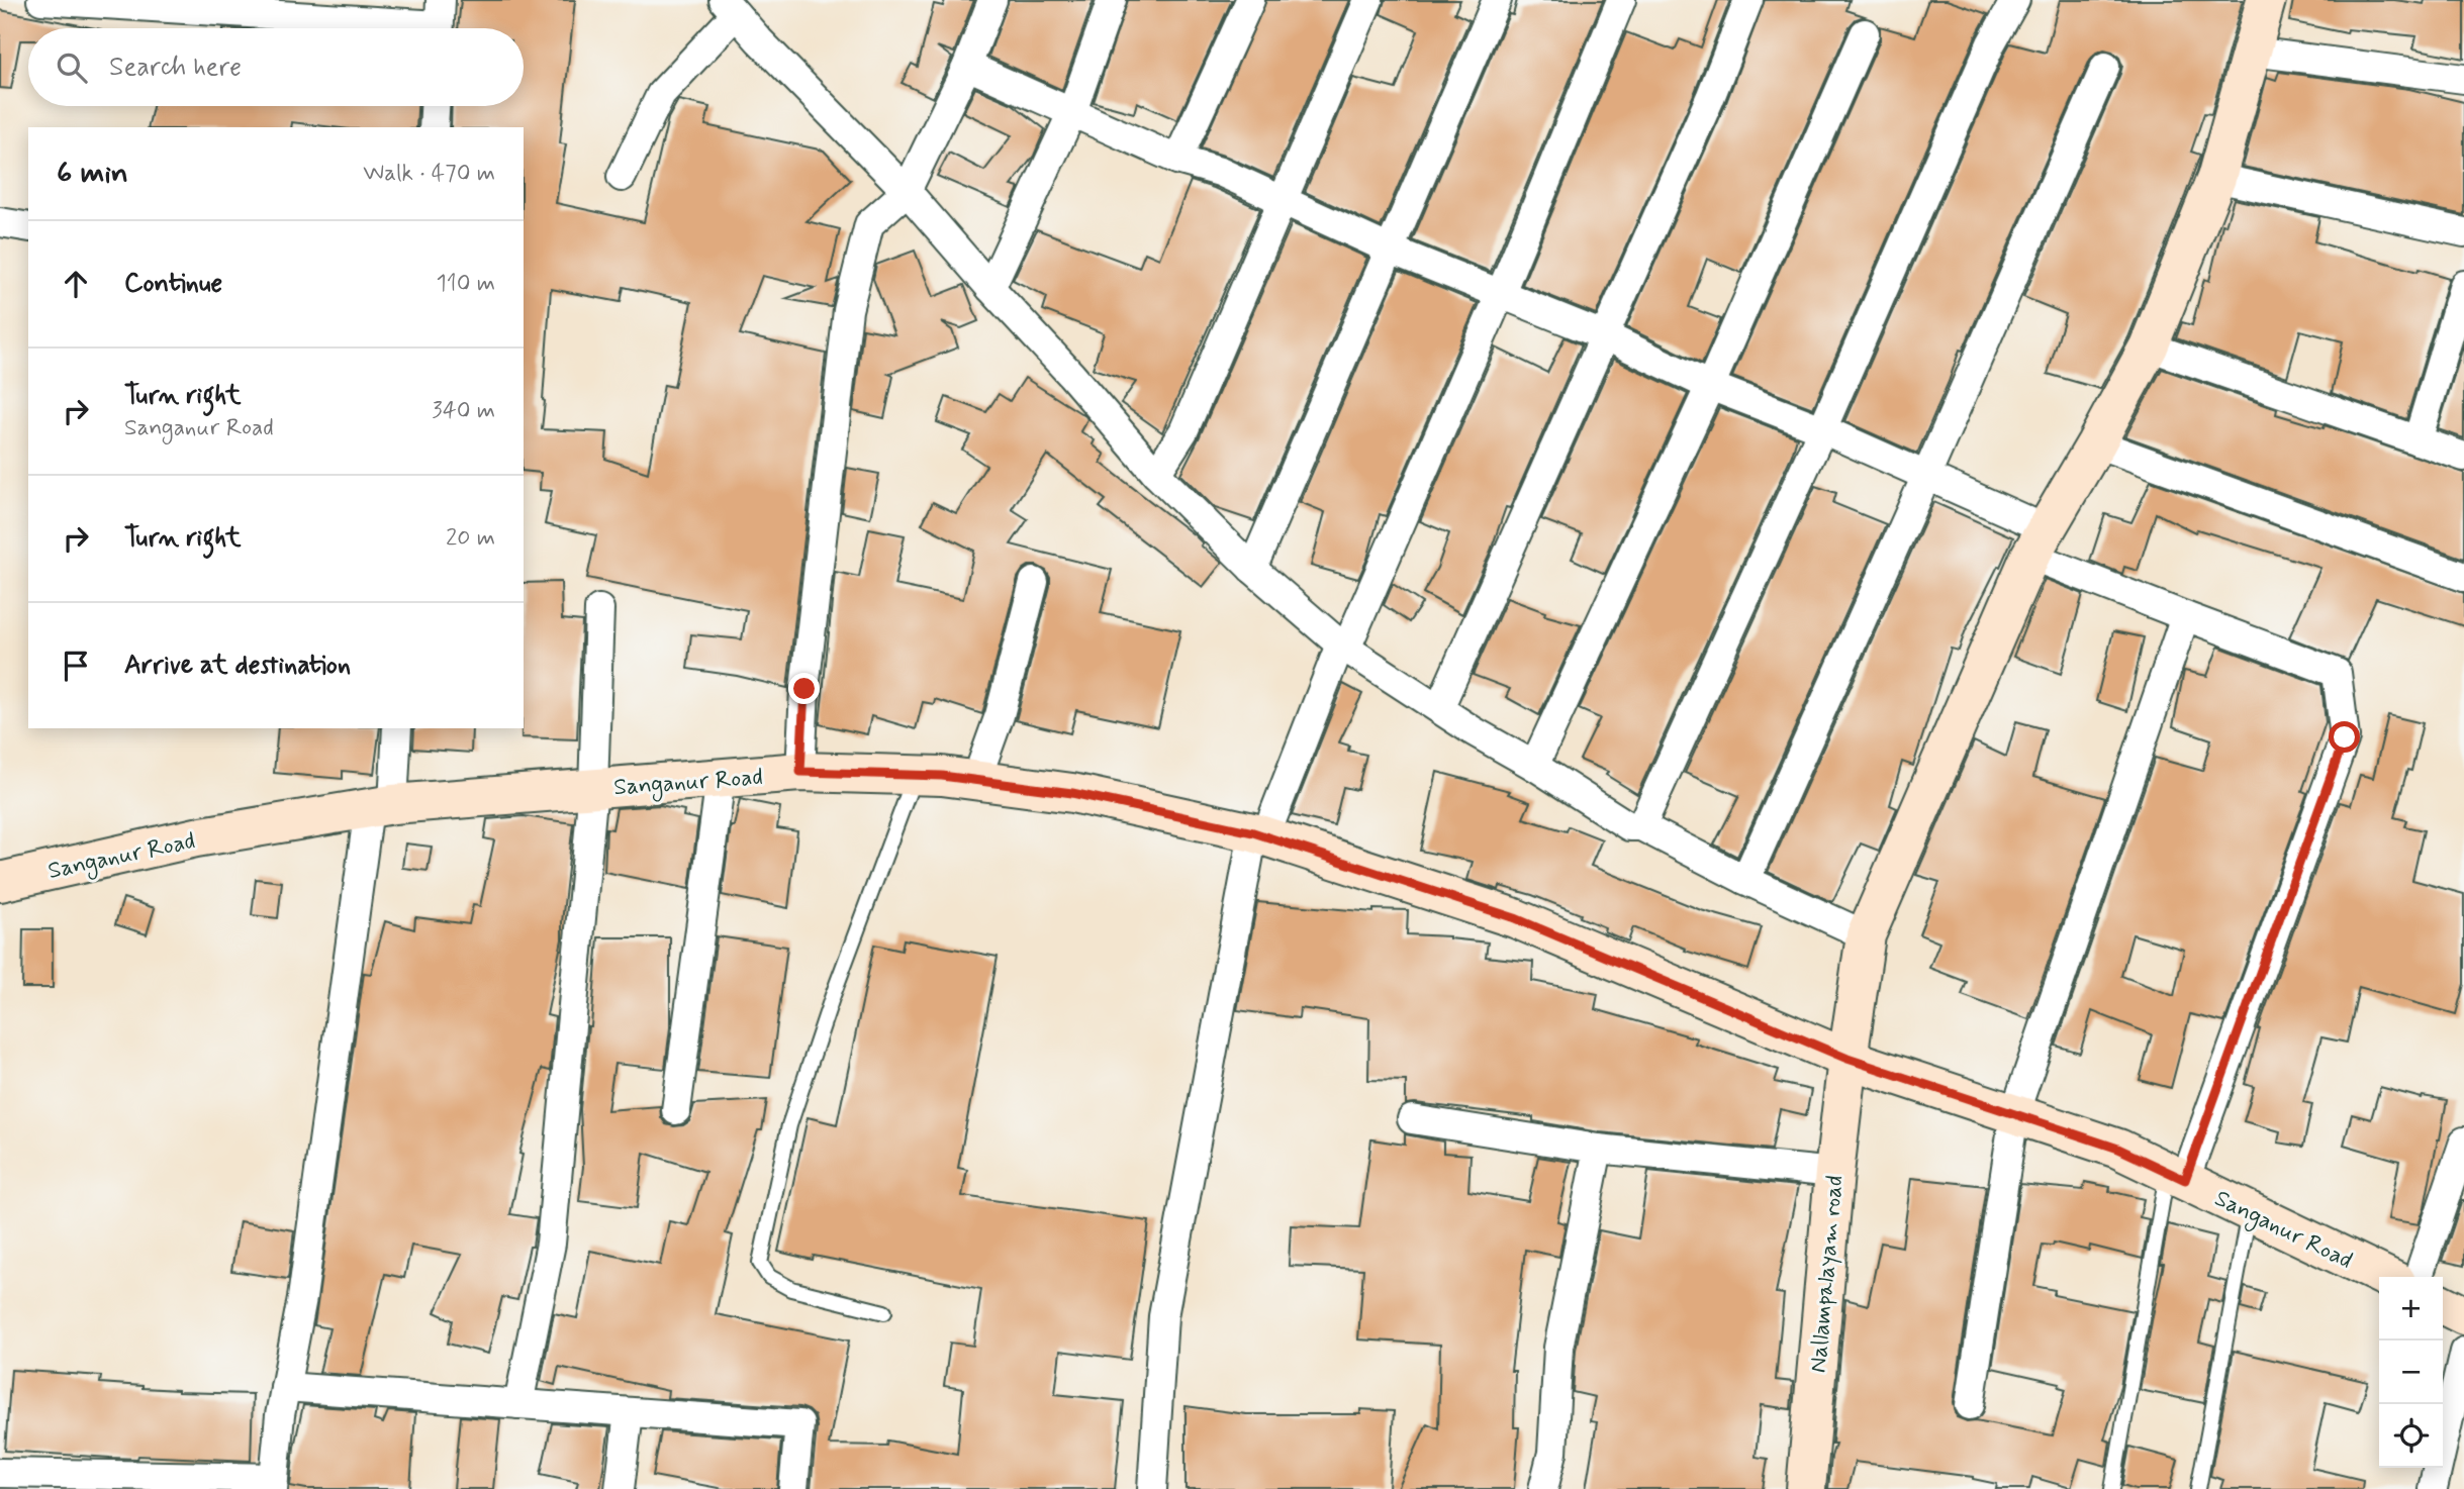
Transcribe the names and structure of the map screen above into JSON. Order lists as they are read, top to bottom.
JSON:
{
  "streets": {
    "main road": ["Sanganur Road", "Nallampalayam road"]
  },
  "crossings": [
    ["Sanganur Road", "Nallampalayam road"]
  ],
  "page": {
    "search": "Search here",
    "heading": ["6 min", "Walk · 470 m"],
    "list": [
      ["Continue", "110 m"],
      ["Turn right", "Sanganur Road", "340 m"],
      ["Turn right", "20 m"],
      "Arrive at destination"
    ],
    "map_buttons": ["+", "−"]
  }
}
